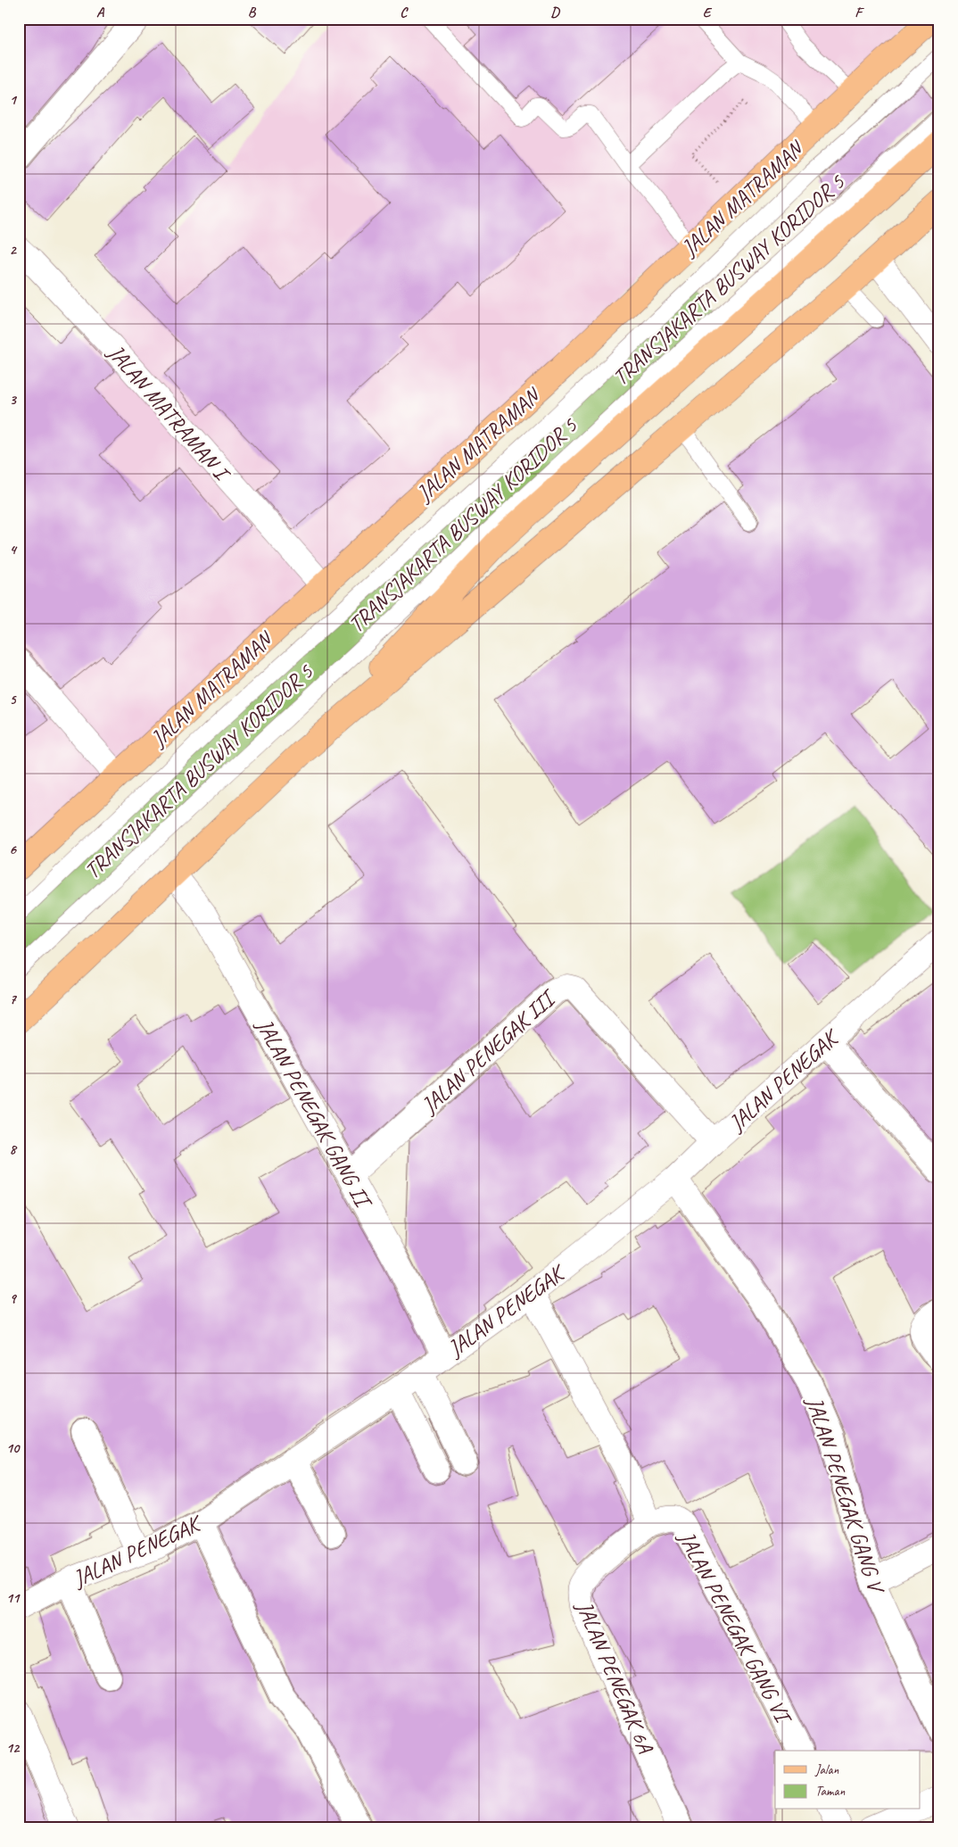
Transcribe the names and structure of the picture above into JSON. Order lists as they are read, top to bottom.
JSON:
{
  "streets": {
    "main road": ["JALAN MATRAMAN"],
    "street": [
      "JALAN MATRAMAN I",
      "JALAN PENEGAK III",
      "JALAN PENEGAK",
      "JALAN PENEGAK GANG II",
      "JALAN PENEGAK GANG V",
      "JALAN PENEGAK GANG VI",
      "JALAN PENEGAK 6A"
    ],
    "lane": ["TRANSJAKARTA BUSWAY KORIDOR 5"]
  },
  "crossings": [
    ["JALAN MATRAMAN", "JALAN MATRAMAN I"],
    ["JALAN PENEGAK III", "JALAN PENEGAK"],
    ["JALAN PENEGAK III", "JALAN PENEGAK GANG II"],
    ["JALAN PENEGAK", "JALAN PENEGAK GANG II"],
    ["JALAN PENEGAK", "JALAN PENEGAK GANG V"],
    ["JALAN PENEGAK", "JALAN PENEGAK GANG VI"],
    ["JALAN PENEGAK GANG VI", "JALAN PENEGAK 6A"]
  ],
  "legend": ["Jalan", "Taman"],
  "grid": {
    "columns": [
      "A",
      "B",
      "C",
      "D",
      "E",
      "F"
    ],
    "rows": [
      "1",
      "2",
      "3",
      "4",
      "5",
      "6",
      "7",
      "8",
      "9",
      "10",
      "11",
      "12"
    ]
  }
}
